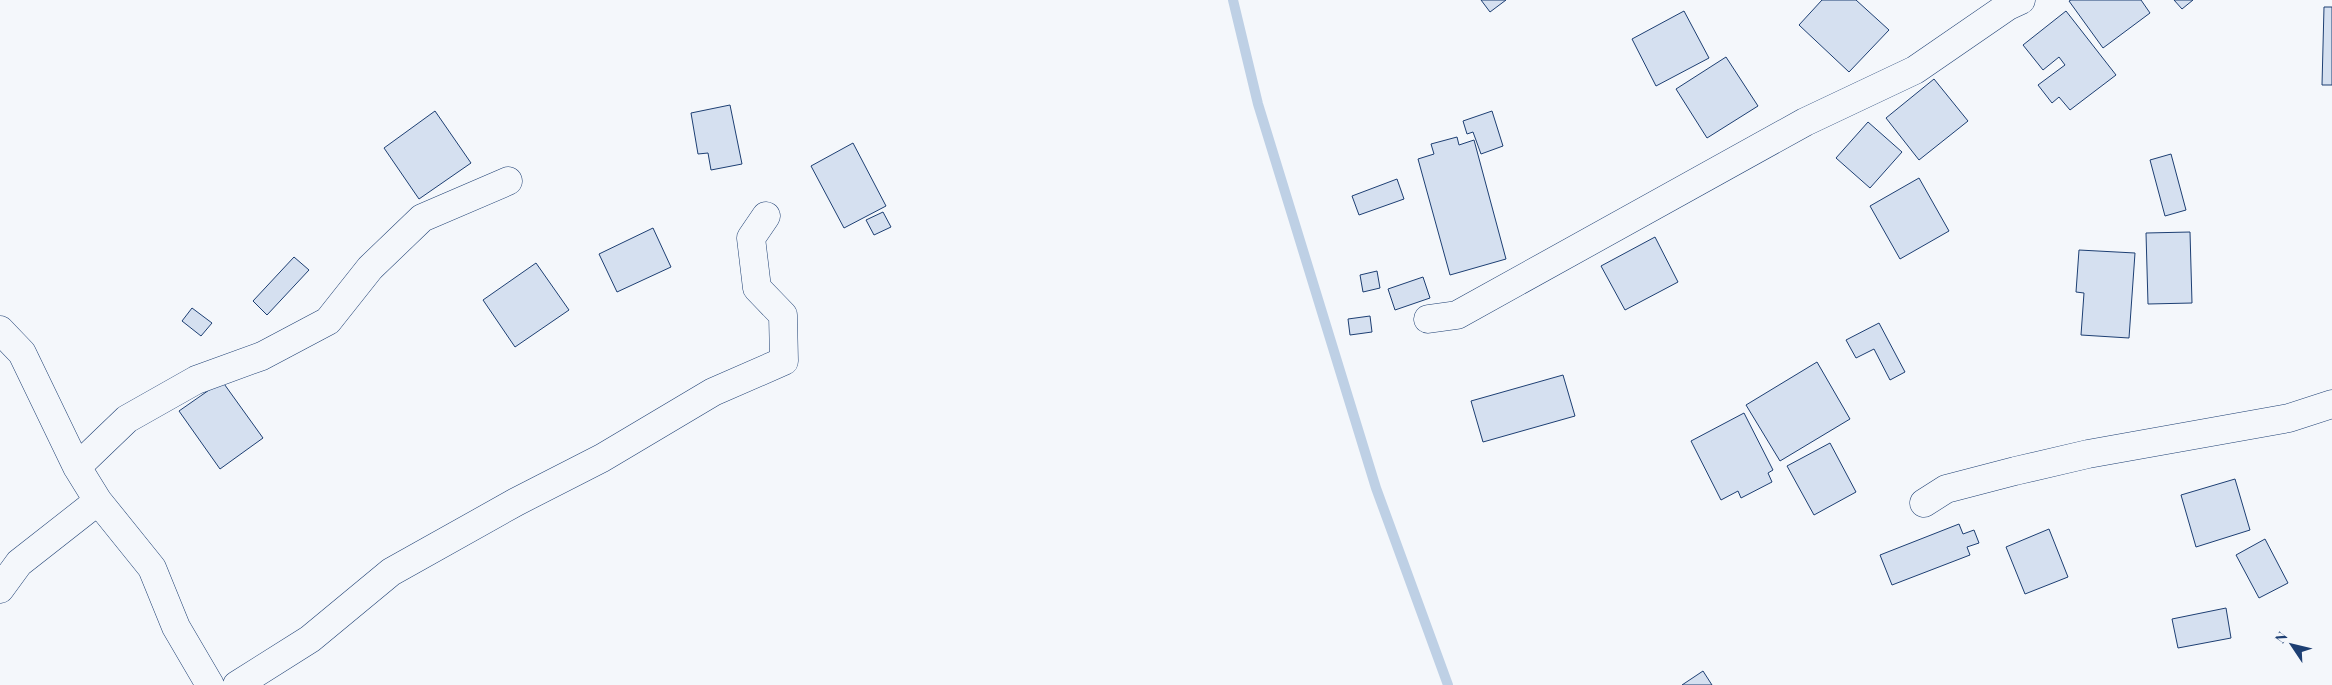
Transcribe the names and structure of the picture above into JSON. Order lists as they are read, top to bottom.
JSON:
{
  "north": "top left"
}
